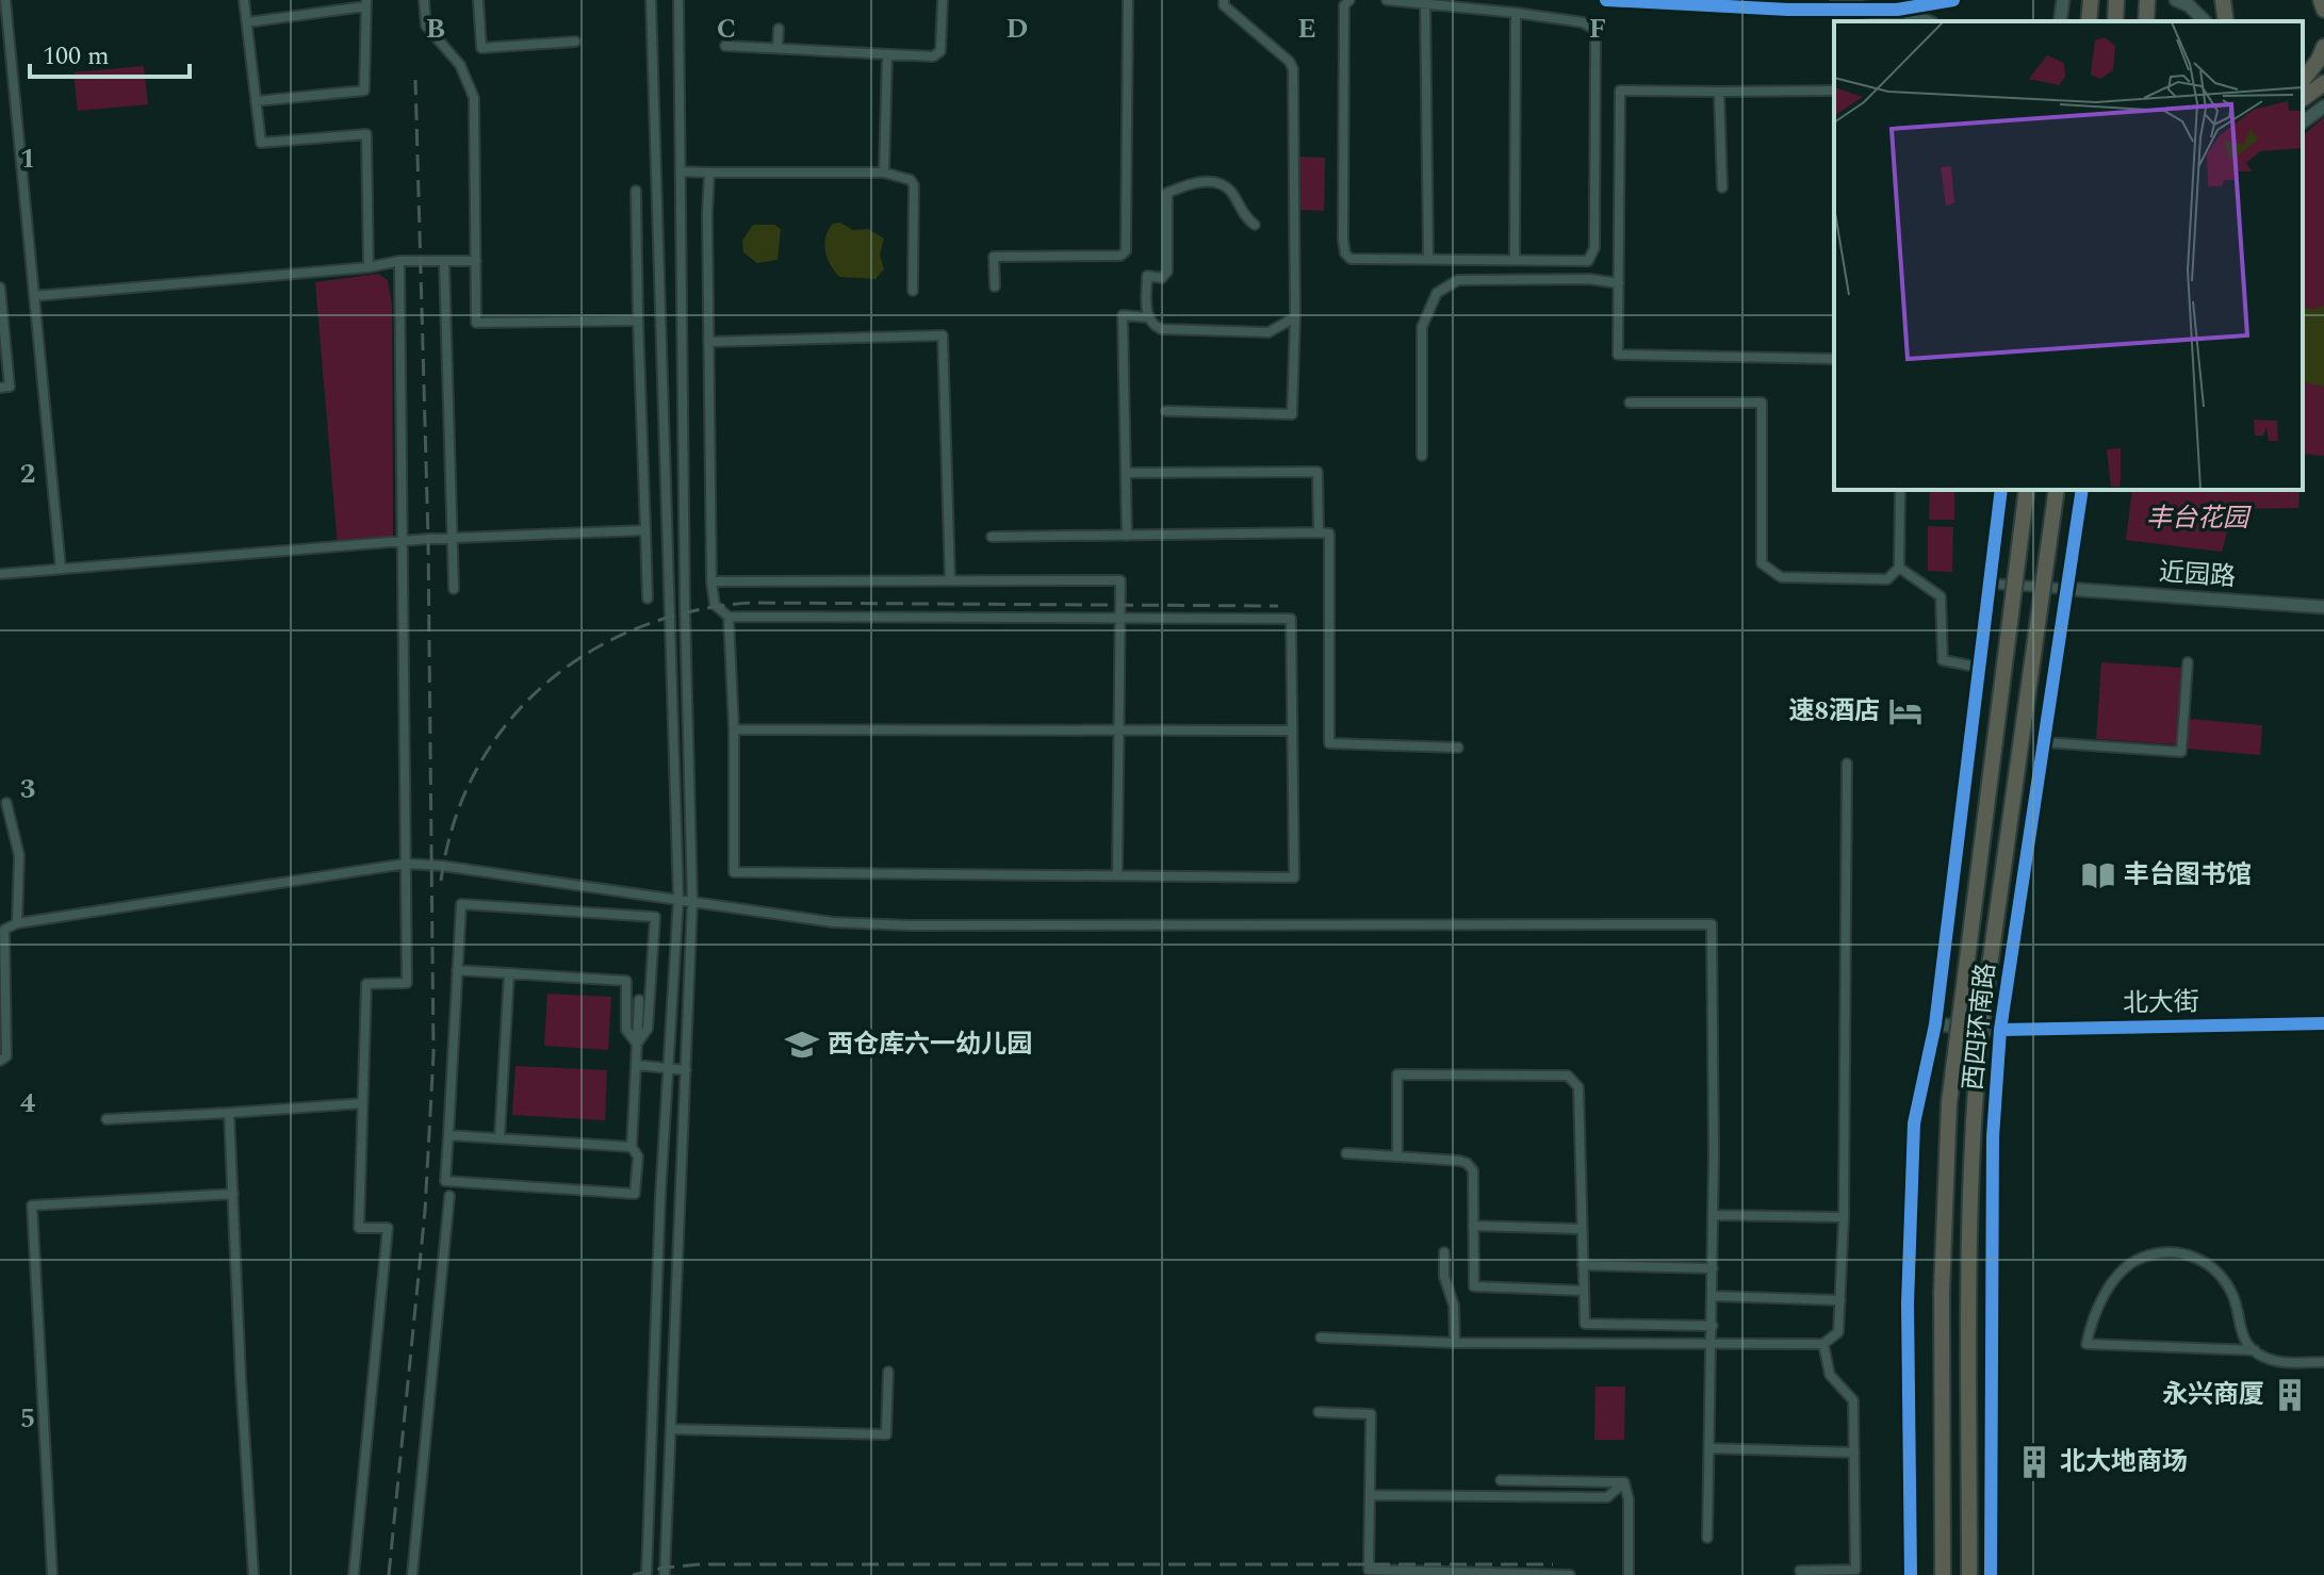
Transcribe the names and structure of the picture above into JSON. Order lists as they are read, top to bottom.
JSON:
{
  "streets": {
    "highway": ["西四环南路"],
    "street": ["近园路", "北大街"]
  },
  "crossings": [
    ["近园路", "西四环南路"],
    ["北大街", "西四环南路"]
  ],
  "parks": ["丰台花园"],
  "places": {
    "hotel": ["速8酒店"],
    "library": ["丰台图书馆"],
    "school or university": ["西仓库六一幼儿园"],
    "building": ["永兴商厦", "北大地商场"]
  },
  "scale_bar": "100 m",
  "grid": {
    "columns": [
      "B",
      "C",
      "D",
      "E",
      "F"
    ],
    "rows": [
      "1",
      "2",
      "3",
      "4",
      "5"
    ]
  }
}
